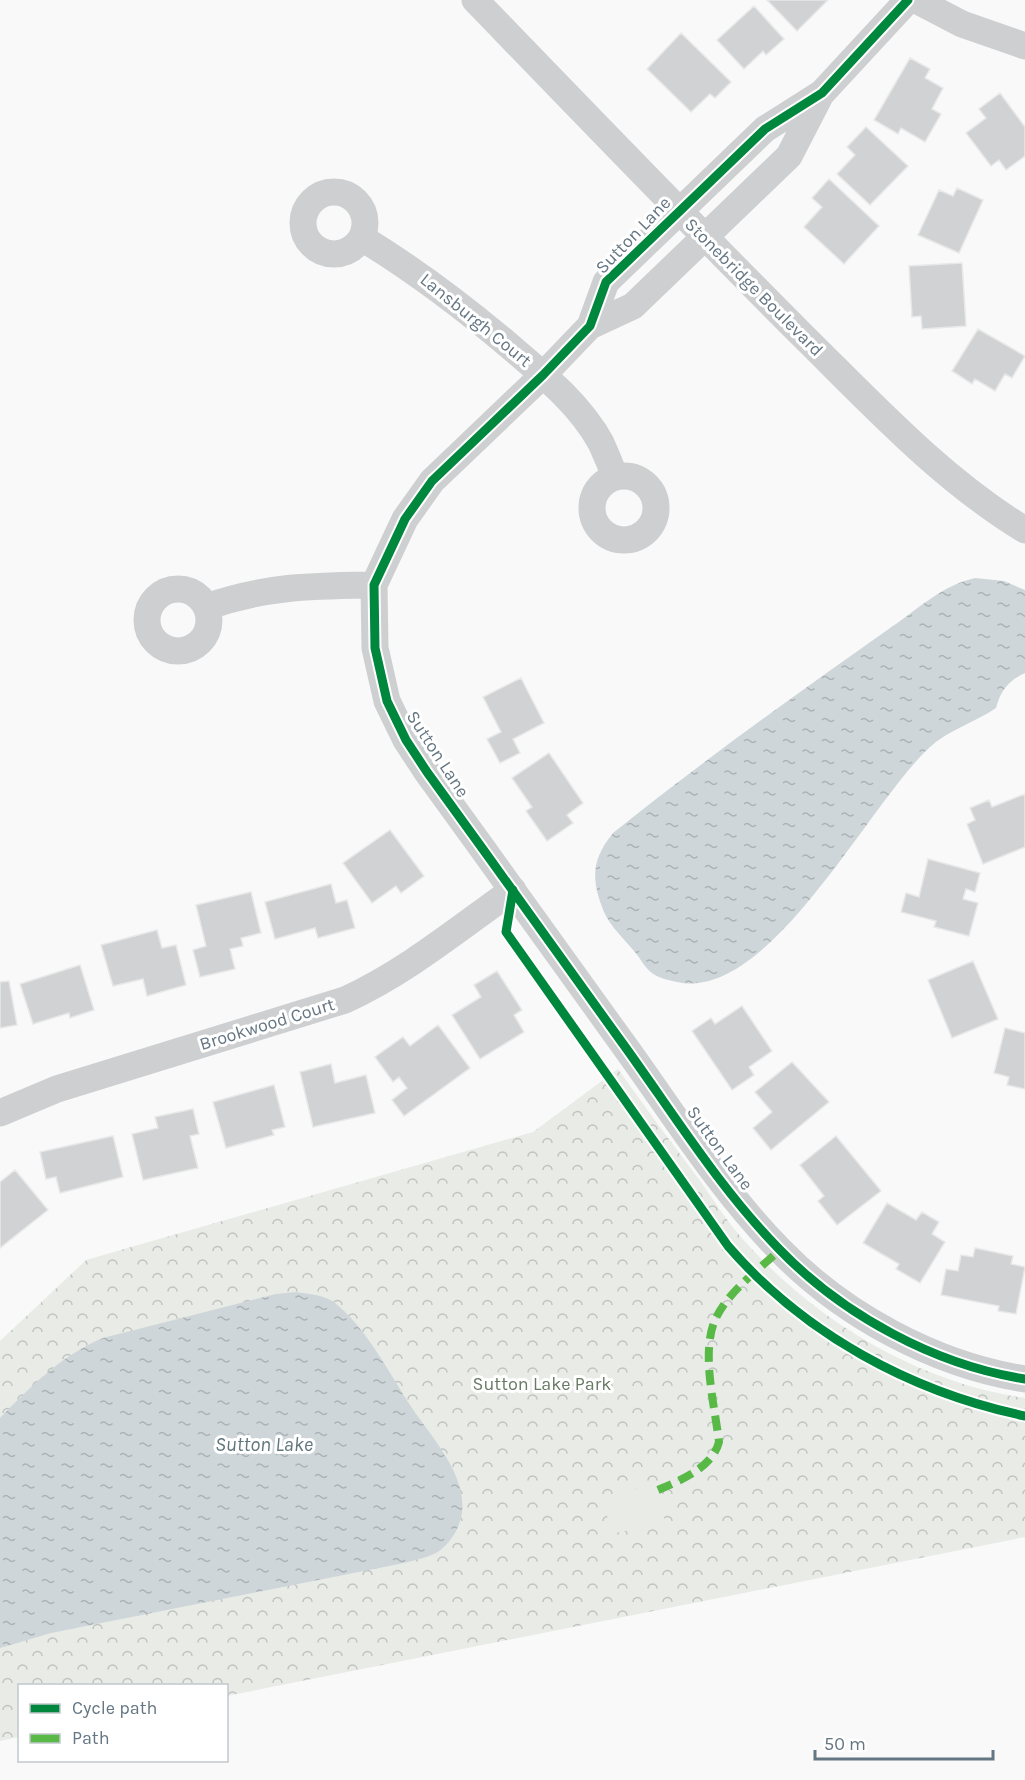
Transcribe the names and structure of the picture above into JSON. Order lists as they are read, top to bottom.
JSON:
{
  "streets": {
    "street": [
      "Sutton Lane",
      "Stonebridge Boulevard",
      "Lansburgh Court",
      "Brookwood Court"
    ]
  },
  "crossings": [
    ["Sutton Lane", "Stonebridge Boulevard"],
    ["Sutton Lane", "Lansburgh Court"],
    ["Sutton Lane", "Brookwood Court"]
  ],
  "water": ["Sutton Lake"],
  "parks": ["Sutton Lake Park"],
  "legend": ["Cycle path", "Path"],
  "scale_bar": "50 m"
}
